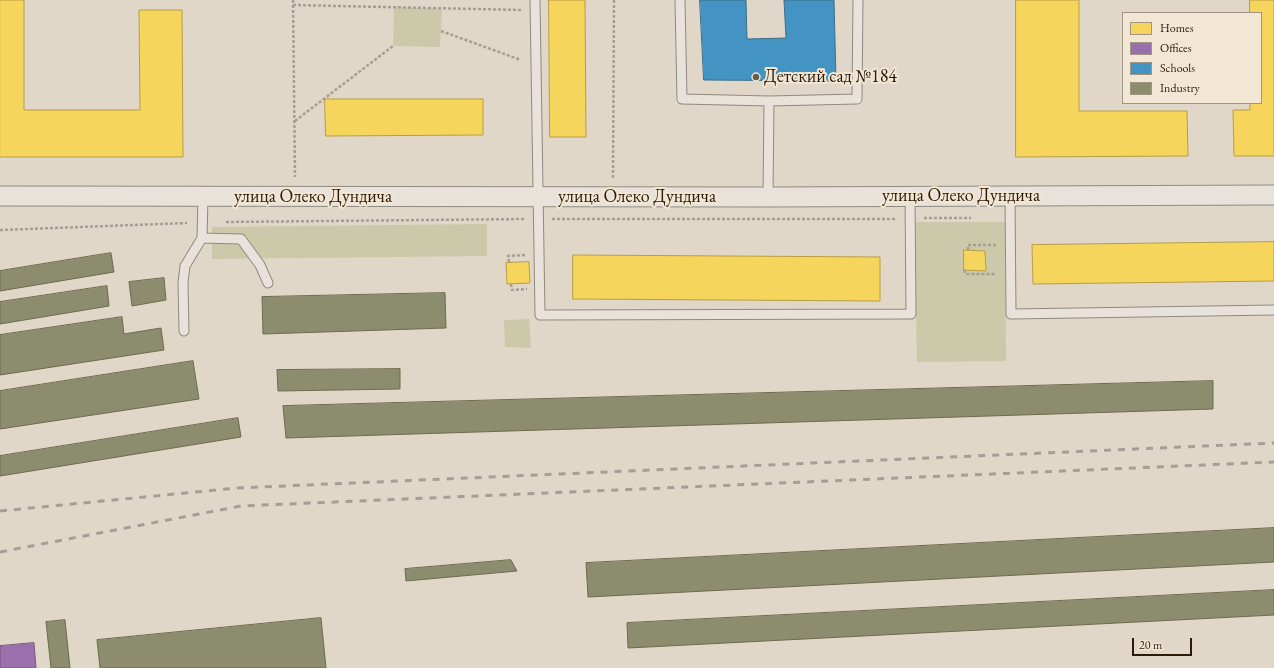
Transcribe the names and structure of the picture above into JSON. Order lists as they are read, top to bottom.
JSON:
{
  "streets": {
    "street": ["улица Олеко Дундича"]
  },
  "places": ["Детский сад №184"],
  "legend": [
    "Homes",
    "Offices",
    "Schools",
    "Industry"
  ],
  "scale_bar": "20 m"
}
